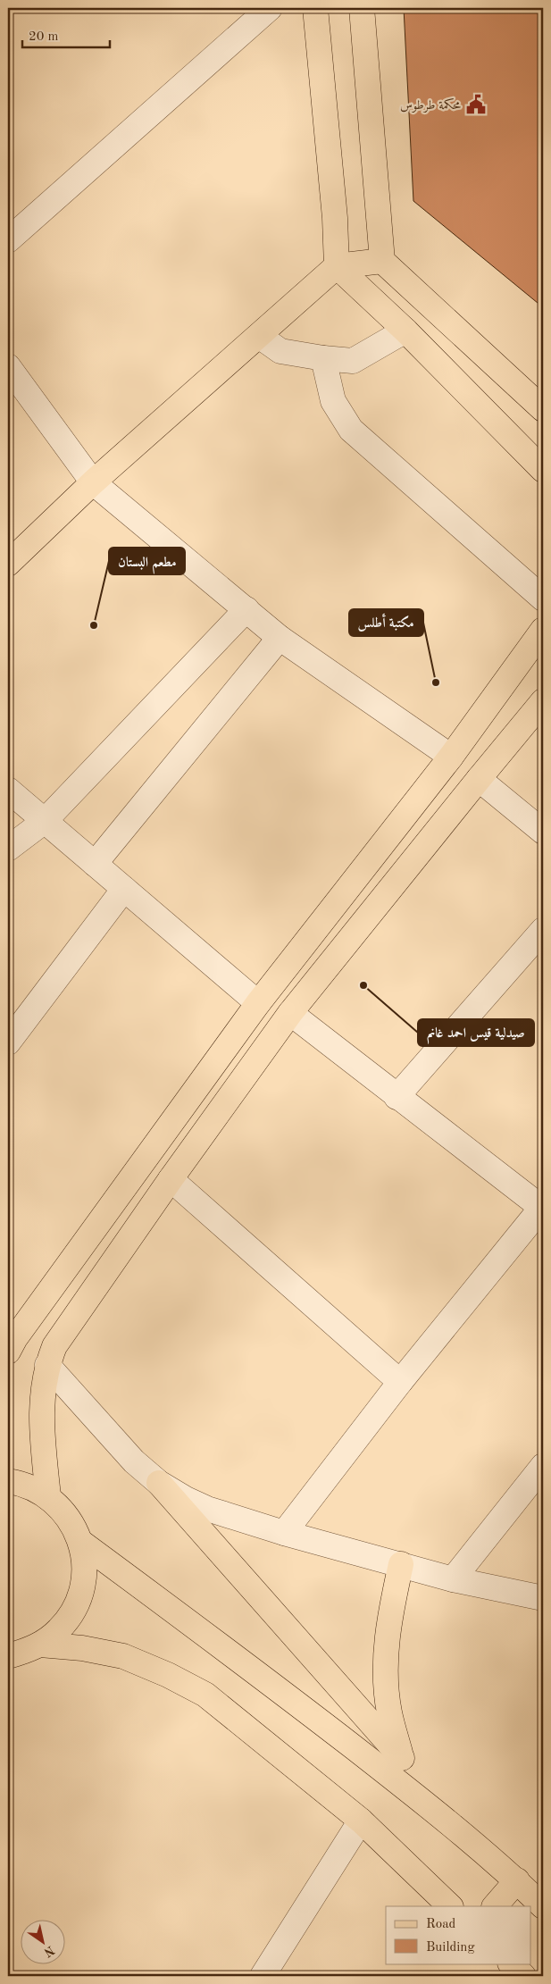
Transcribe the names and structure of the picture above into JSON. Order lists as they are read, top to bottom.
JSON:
{
  "places": {
    "public building": ["محكمة طرطوس"],
    "other": ["مطعم البستان", "مكتبة أطلس", "صيدلية قيس احمد غانم"]
  },
  "legend": ["Road", "Building"],
  "scale_bar": "20 m",
  "north": "bottom right"
}
